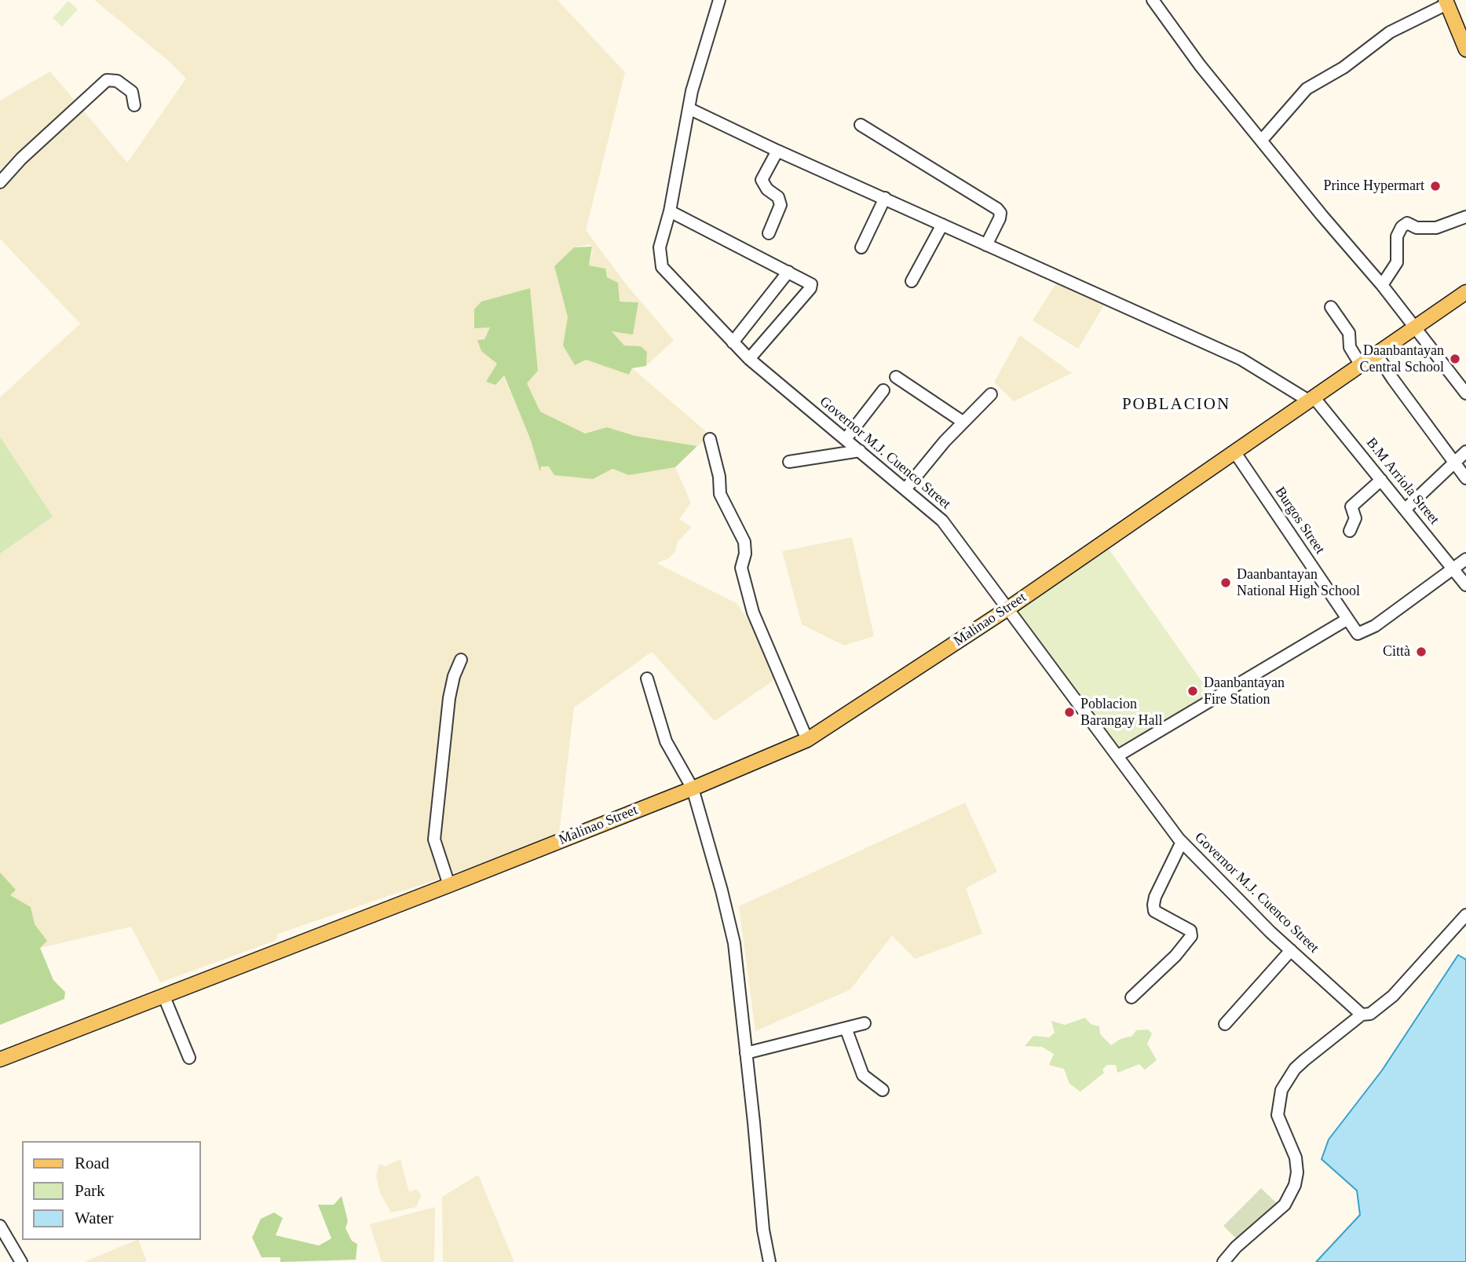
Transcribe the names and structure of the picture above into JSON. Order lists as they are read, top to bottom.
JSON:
{
  "streets": {
    "main road": ["Malinao Street"],
    "street": ["Governor M.J. Cuenco Street", "B.M Arriola Street", "Burgos Street"]
  },
  "crossings": [
    ["Governor M.J. Cuenco Street", "Malinao Street"],
    ["B.M Arriola Street", "Burgos Street"],
    ["B.M Arriola Street", "Malinao Street"],
    ["Burgos Street", "Malinao Street"]
  ],
  "districts": ["POBLACION"],
  "places": [
    "Prince Hypermart",
    "Daanbantayan Central School",
    "Daanbantayan National High School",
    "Città",
    "Daanbantayan Fire Station",
    "Poblacion Barangay Hall"
  ],
  "legend": ["Road", "Park", "Water"]
}
